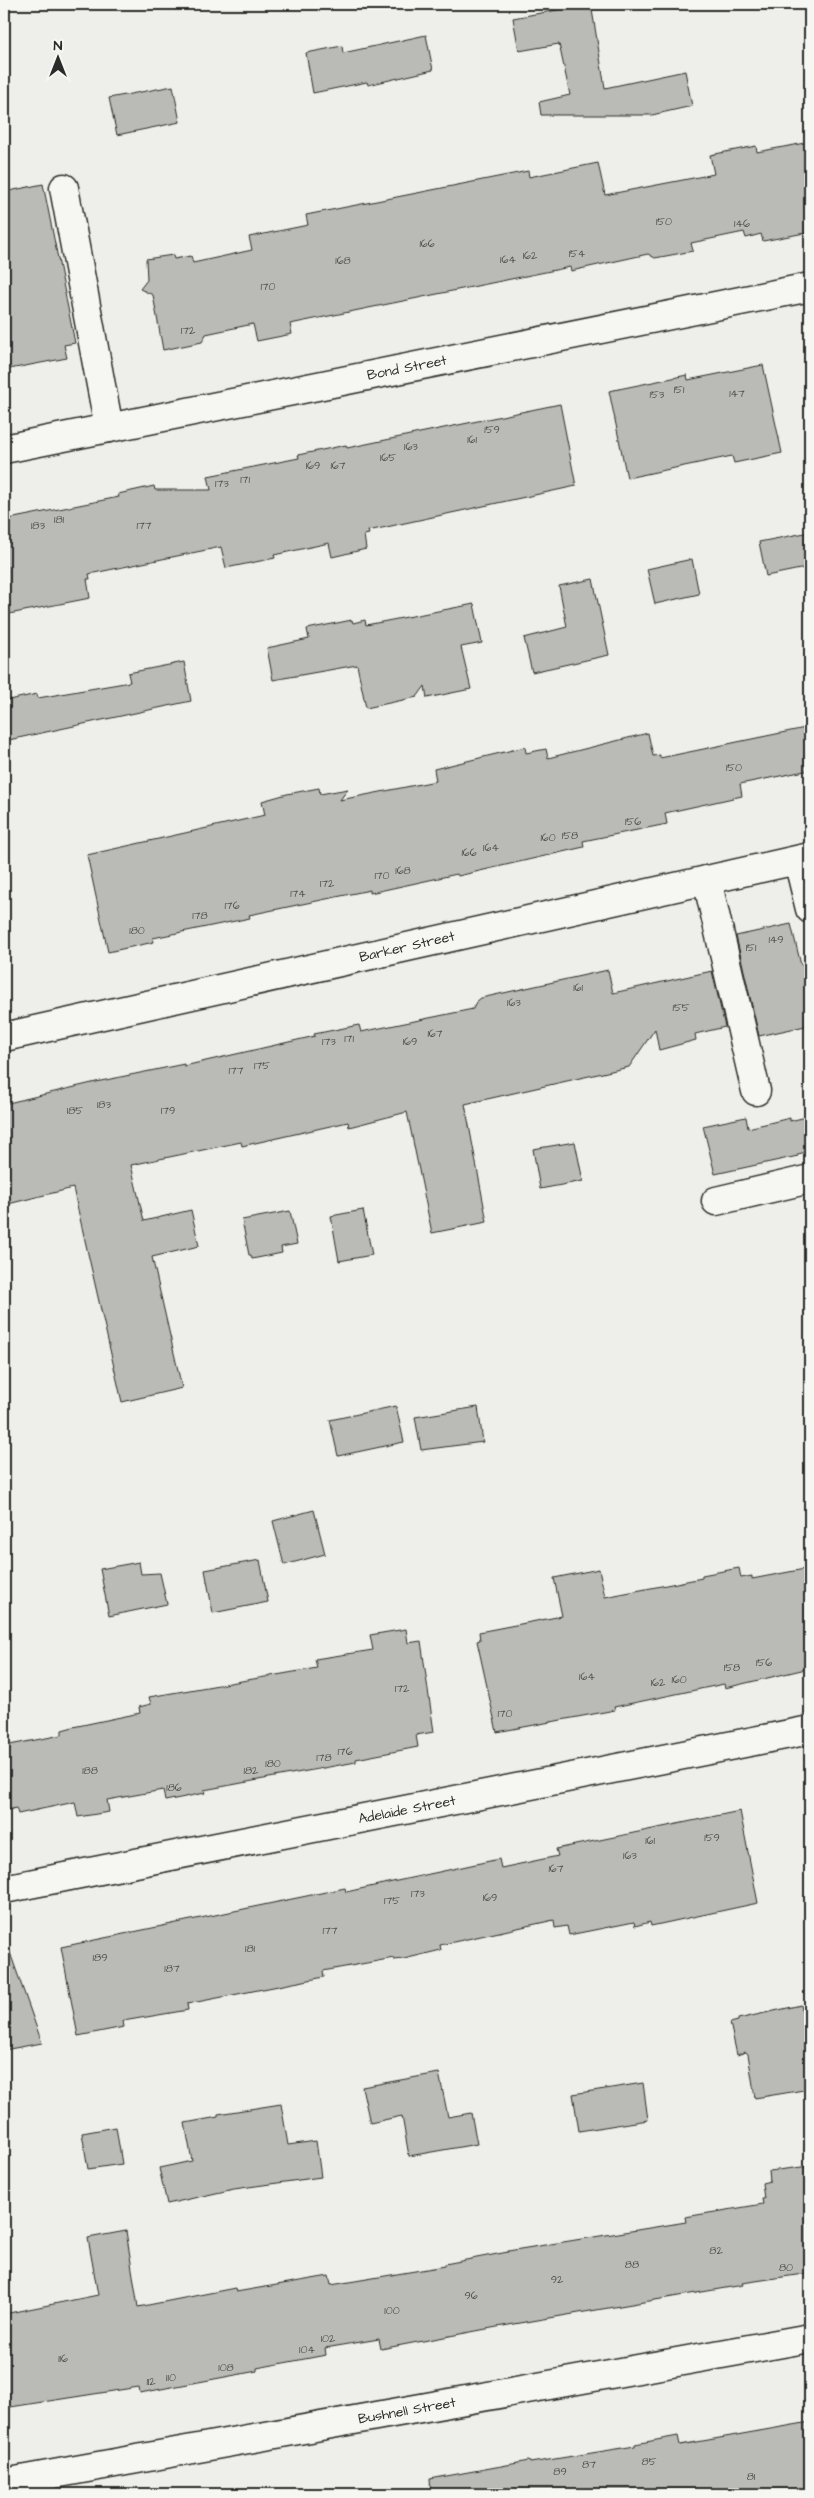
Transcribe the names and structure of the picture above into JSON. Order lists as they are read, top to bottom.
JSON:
{
  "streets": {
    "street": [
      "Bond Street",
      "Barker Street",
      "Adelaide Street",
      "Bushnell Street"
    ]
  },
  "house_numbers": [
    "150",
    "146",
    "166",
    "154",
    "162",
    "164",
    "168",
    "170",
    "172",
    "151",
    "147",
    "153",
    "159",
    "161",
    "163",
    "165",
    "169",
    "167",
    "171",
    "173",
    "181",
    "183",
    "177",
    "150",
    "156",
    "158",
    "160",
    "164",
    "166",
    "168",
    "170",
    "172",
    "174",
    "176",
    "178",
    "180",
    "149",
    "151",
    "161",
    "163",
    "155",
    "167",
    "171",
    "173",
    "169",
    "175",
    "177",
    "183",
    "185",
    "179",
    "156",
    "158",
    "164",
    "160",
    "162",
    "172",
    "170",
    "176",
    "178",
    "180",
    "188",
    "182",
    "186",
    "159",
    "161",
    "163",
    "167",
    "173",
    "169",
    "175",
    "177",
    "181",
    "189",
    "187",
    "82",
    "88",
    "80",
    "92",
    "96",
    "100",
    "102",
    "104",
    "116",
    "108",
    "110",
    "112",
    "85",
    "87",
    "89",
    "81"
  ],
  "north": "top"
}
